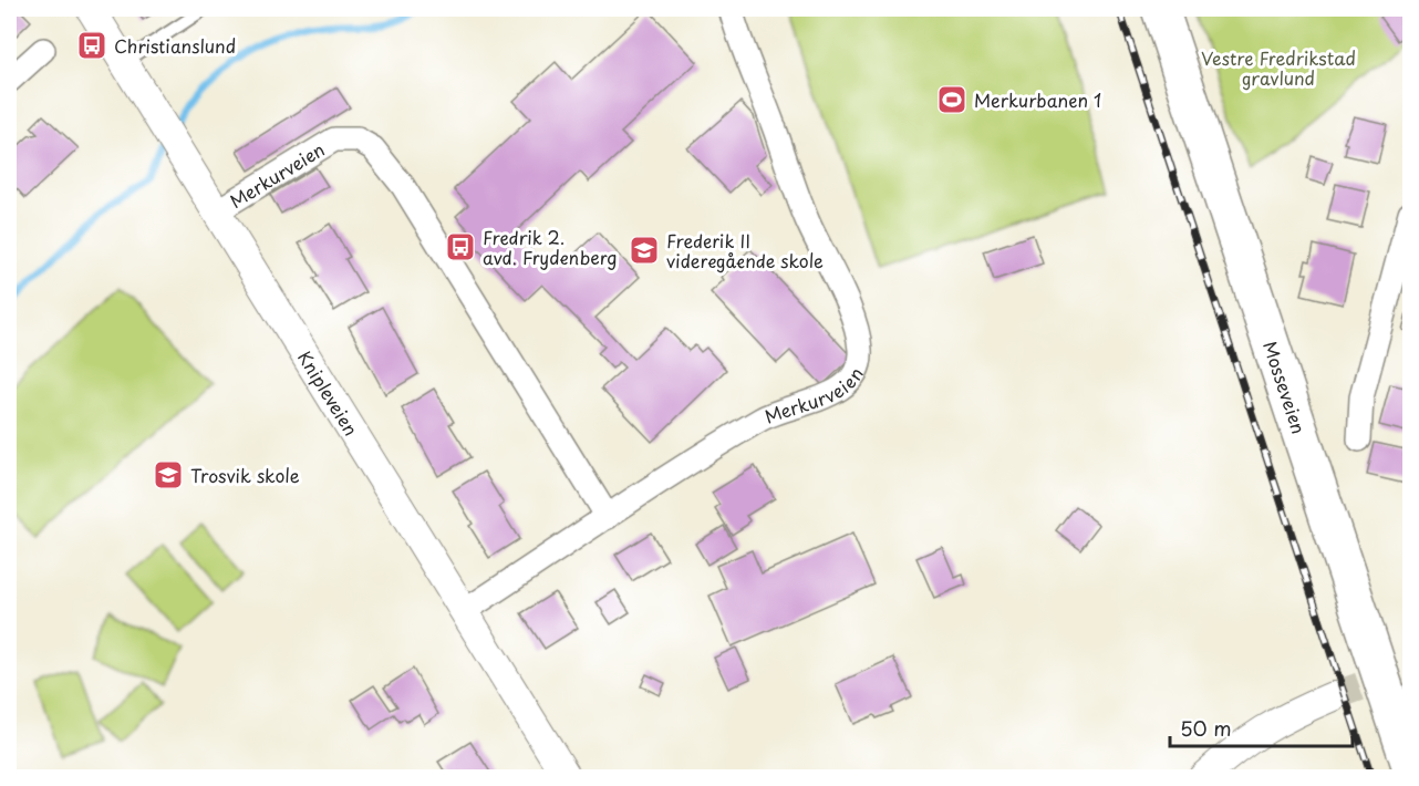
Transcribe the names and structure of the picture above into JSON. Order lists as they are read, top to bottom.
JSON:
{
  "streets": {
    "highway": ["Mosseveien"],
    "street": ["Merkurveien", "Knipleveien"]
  },
  "crossings": [
    ["Merkurveien", "Knipleveien"]
  ],
  "parks": ["Vestre Fredrikstad gravlund"],
  "places": {
    "bus stop": ["Christianslund", "Fredrik 2. avd. Frydenberg"],
    "sports": ["Merkurbanen 1"],
    "school or university": ["Frederik II videregående skole", "Trosvik skole"]
  },
  "scale_bar": "50 m"
}
